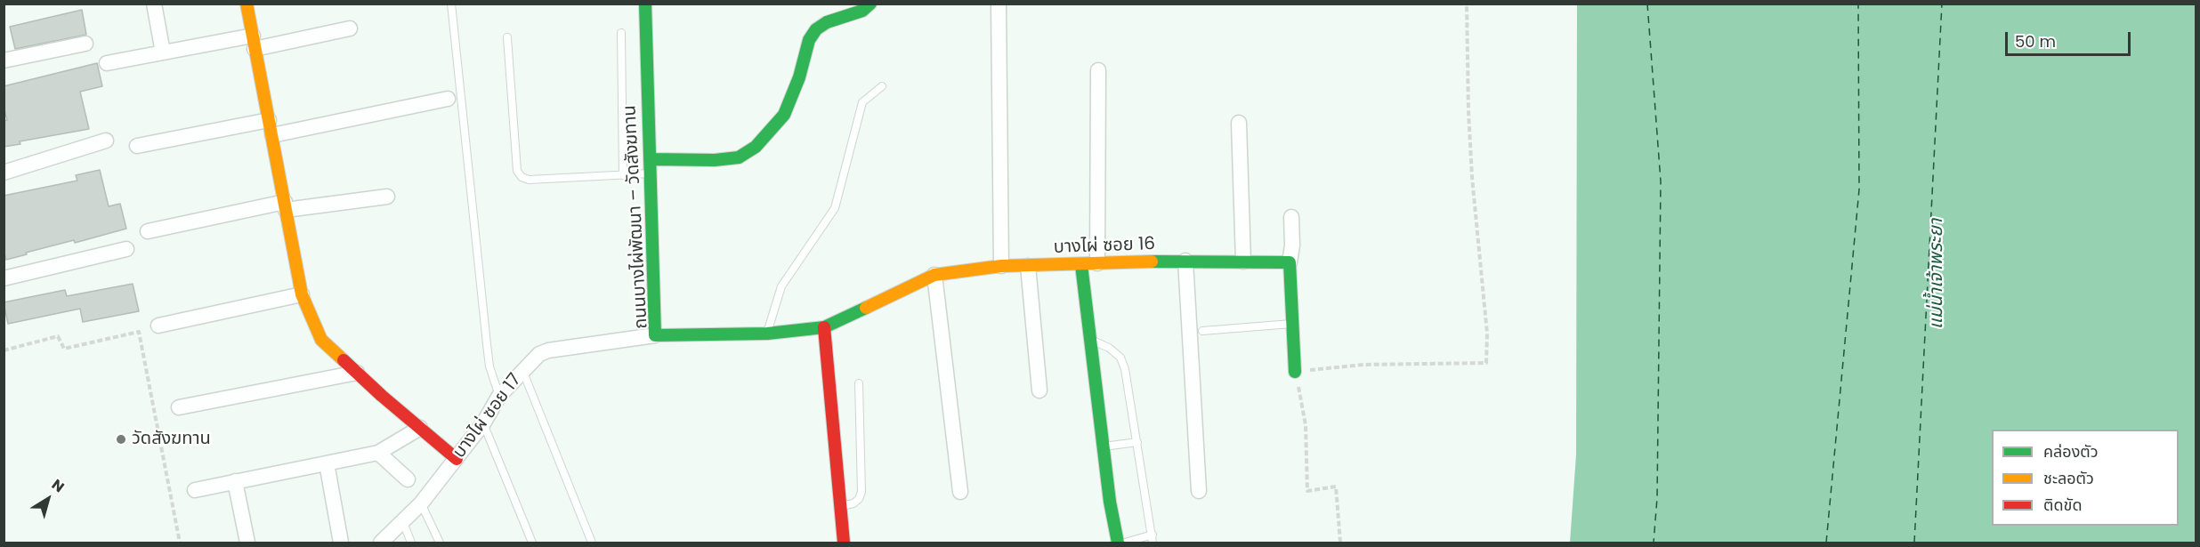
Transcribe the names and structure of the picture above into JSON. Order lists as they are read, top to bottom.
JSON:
{
  "streets": {
    "street": ["ถนนบางไผ่พัฒนา – วัดสังฆทาน", "บางไผ่ ซอย 16", "บางไผ่ ซอย 17"]
  },
  "crossings": [
    ["ถนนบางไผ่พัฒนา – วัดสังฆทาน", "บางไผ่ ซอย 16"],
    ["ถนนบางไผ่พัฒนา – วัดสังฆทาน", "บางไผ่ ซอย 17"]
  ],
  "water": ["แม่น้ำเจ้าพระยา"],
  "places": ["วัดสังฆทาน"],
  "legend": ["คล่องตัว", "ชะลอตัว", "ติดขัด"],
  "scale_bar": "50 m",
  "north": "top right"
}
